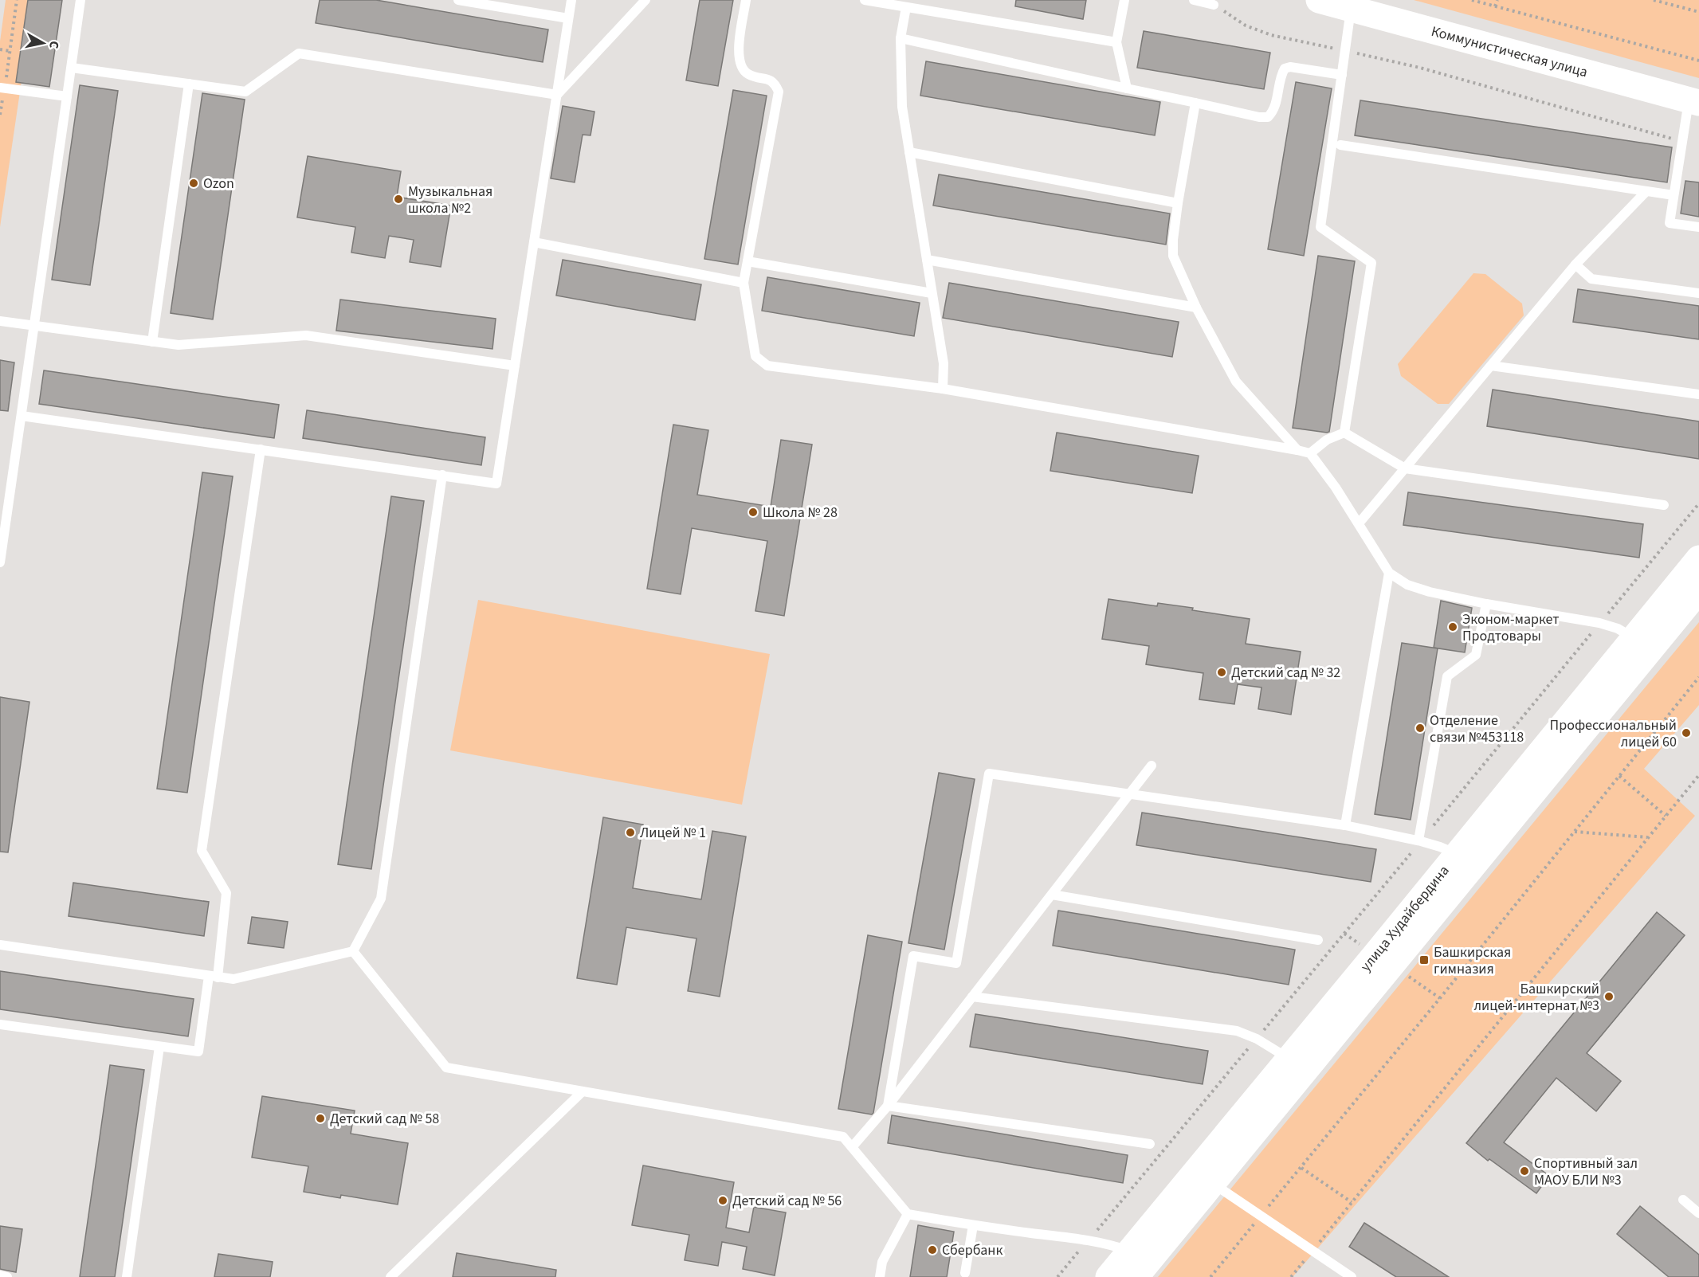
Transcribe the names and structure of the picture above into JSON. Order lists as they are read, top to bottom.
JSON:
{
  "streets": {
    "main road": ["Коммунистическая улица", "улица Худайбердина"]
  },
  "places": {
    "other": [
      "Ozon",
      "Музыкальная школа №2",
      "Школа № 28",
      "Эконом-маркет Продтовары",
      "Детский сад № 32",
      "Отделение связи №453118",
      "Профессиональный лицей 60",
      "Лицей № 1",
      "Башкирский лицей-интернат №3",
      "Детский сад № 58",
      "Спортивный зал МАОУ БЛИ №3",
      "Детский сад № 56",
      "Сбербанк"
    ],
    "transit": ["Башкирская гимназия"]
  },
  "north": "right"
}
